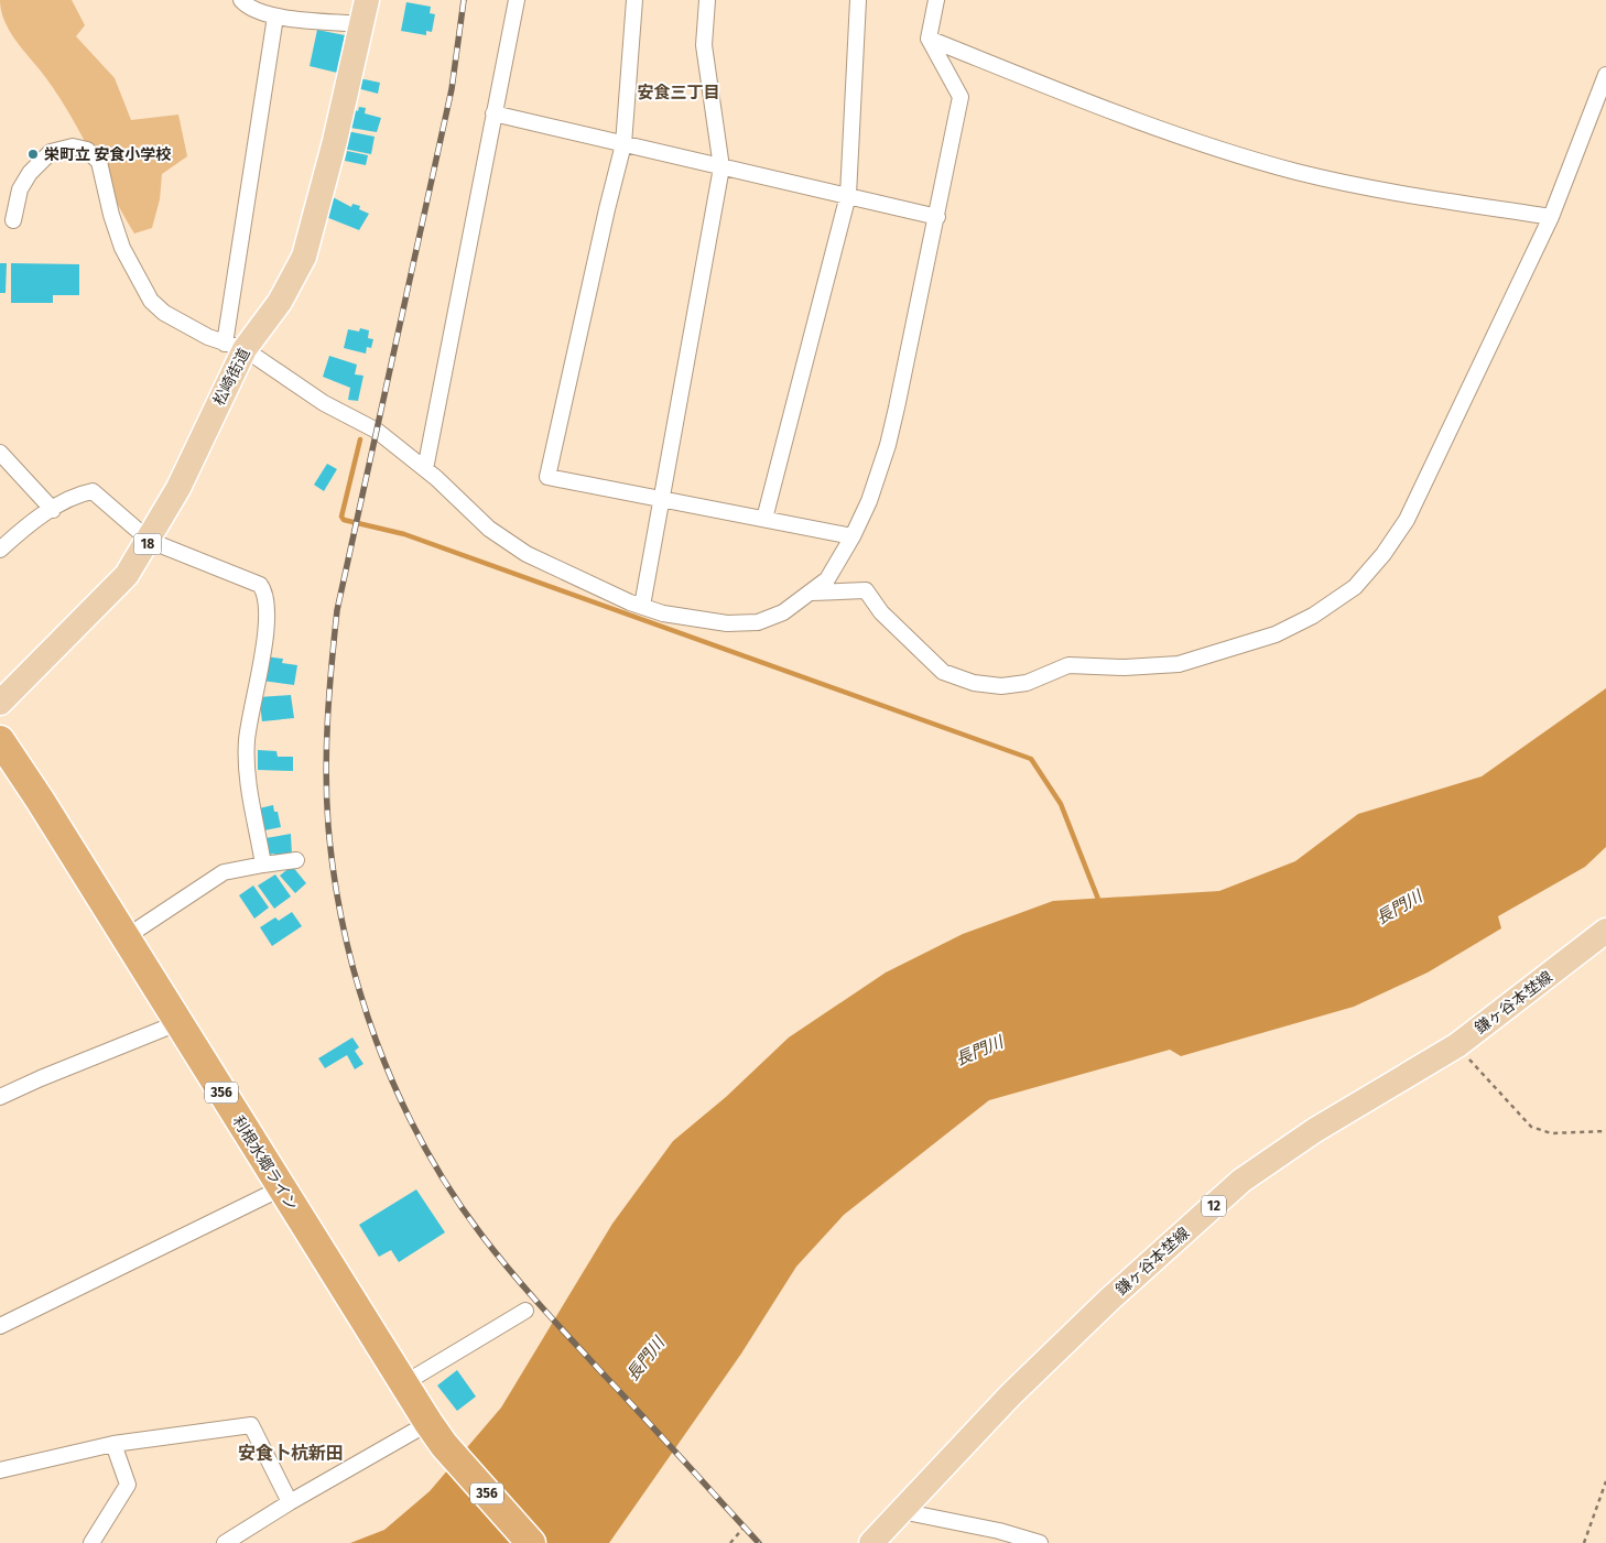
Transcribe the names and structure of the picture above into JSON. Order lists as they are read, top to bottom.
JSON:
{
  "streets": {
    "highway": ["356", "利根水郷ライン"],
    "main road": [
      "松崎街道",
      "18",
      "鎌ヶ谷本埜線",
      "12"
    ]
  },
  "districts": ["安食三丁目", "安食卜杭新田"],
  "water": ["長門川"],
  "places": ["栄町立 安食小学校"]
}
